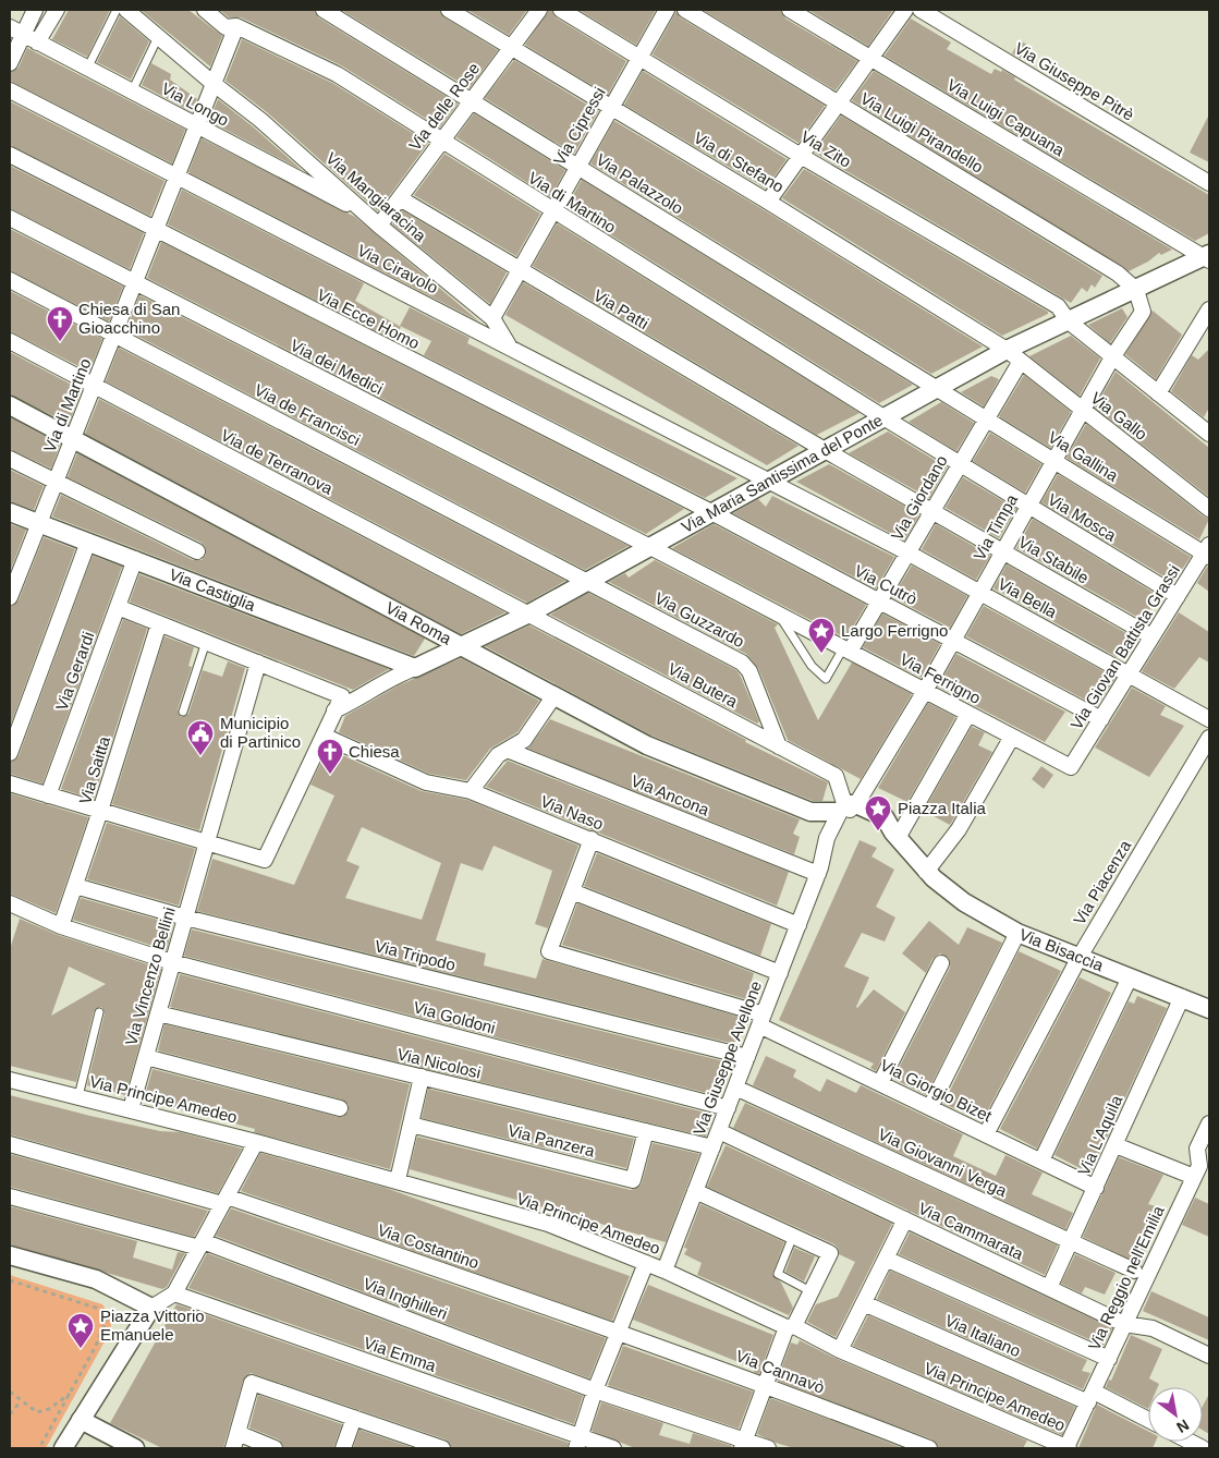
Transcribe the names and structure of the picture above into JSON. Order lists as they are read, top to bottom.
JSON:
{
  "streets": {
    "street": [
      "Via Giuseppe Pitrè",
      "Via Longo",
      "Via delle Rose",
      "Via Luigi Capuana",
      "Via Cipressi",
      "Via Luigi Pirandello",
      "Via Zito",
      "Via di Stefano",
      "Via Palazzolo",
      "Via Mangiaracina",
      "Via di Martino",
      "Via Ciravolo",
      "Via Patti",
      "Via Ecce Homo",
      "Via dei Medici",
      "Via de Francisci",
      "Via Gallo",
      "Via Gallina",
      "Via de Terranova",
      "Via Maria Santissima del Ponte",
      "Via Giordano",
      "Via Mosca",
      "Via Timpa",
      "Via Stabile",
      "Via Cutrò",
      "Via Castiglia",
      "Via Bella",
      "Via Guzzardo",
      "Via Roma",
      "Via Giovan Battista Grassi",
      "Via Gerardi",
      "Via Ferrigno",
      "Via Butera",
      "Via Saitta",
      "Via Ancona",
      "Via Naso",
      "Via Piacenza",
      "Via Bisaccia",
      "Via Tripodo",
      "Via Vincenzo Bellini",
      "Via Goldoni",
      "Via Giuseppe Avellone",
      "Via Nicolosi",
      "Via Giorgio Bizet",
      "Via Principe Amedeo",
      "Via L'Aquila",
      "Via Panzera",
      "Via Giovanni Verga",
      "Via Cammarata",
      "Via Costantino",
      "Via Reggio nell'Emilia",
      "Via Inghilleri",
      "Via Italiano",
      "Via Emma",
      "Via Cannavò"
    ]
  },
  "crossings": [
    ["Via Longo", "Via Mangiaracina"],
    ["Via Longo", "Via di Martino"],
    ["Via delle Rose", "Via di Stefano"],
    ["Via delle Rose", "Via Palazzolo"],
    ["Via delle Rose", "Via Mangiaracina"],
    ["Via delle Rose", "Via di Martino"],
    ["Via delle Rose", "Via Patti"],
    ["Via Luigi Capuana", "Via Maria Santissima del Ponte"],
    ["Via Cipressi", "Via Zito"],
    ["Via Cipressi", "Via di Stefano"],
    ["Via Cipressi", "Via Palazzolo"],
    ["Via Cipressi", "Via Mangiaracina"],
    ["Via Cipressi", "Via di Martino"],
    ["Via Cipressi", "Via Patti"],
    ["Via Luigi Pirandello", "Via Maria Santissima del Ponte"],
    ["Via Luigi Pirandello", "Via Timpa"],
    ["Via Zito", "Via Maria Santissima del Ponte"],
    ["Via Zito", "Via Timpa"],
    ["Via di Stefano", "Via Gallo"],
    ["Via di Stefano", "Via Maria Santissima del Ponte"],
    ["Via Palazzolo", "Via Gallina"],
    ["Via Palazzolo", "Via Maria Santissima del Ponte"],
    ["Via Mangiaracina", "Via di Martino"],
    ["Via Mangiaracina", "Via Ciravolo"],
    ["Via di Martino", "Via Ciravolo"],
    ["Via di Martino", "Via Ecce Homo"],
    ["Via di Martino", "Via dei Medici"],
    ["Via di Martino", "Via de Francisci"],
    ["Via di Martino", "Via de Terranova"],
    ["Via di Martino", "Via Maria Santissima del Ponte"],
    ["Via di Martino", "Via Mosca"],
    ["Via di Martino", "Via Castiglia"],
    ["Via di Martino", "Via Roma"],
    ["Via Ciravolo", "Via Maria Santissima del Ponte"],
    ["Via Ciravolo", "Via Bella"],
    ["Via Patti", "Via Maria Santissima del Ponte"],
    ["Via Patti", "Via Stabile"],
    ["Via Ecce Homo", "Via Maria Santissima del Ponte"],
    ["Via Ecce Homo", "Via Cutrò"],
    ["Via dei Medici", "Via Maria Santissima del Ponte"],
    ["Via dei Medici", "Via Ferrigno"],
    ["Via de Francisci", "Via Maria Santissima del Ponte"],
    ["Via de Francisci", "Via Guzzardo"],
    ["Via Gallo", "Via Maria Santissima del Ponte"],
    ["Via Gallo", "Via Giordano"],
    ["Via Gallo", "Via Timpa"],
    ["Via Gallina", "Via Maria Santissima del Ponte"],
    ["Via Gallina", "Via Giordano"],
    ["Via Gallina", "Via Timpa"],
    ["Via Gallina", "Via Giovan Battista Grassi"],
    ["Via de Terranova", "Via Maria Santissima del Ponte"],
    ["Via de Terranova", "Via Butera"],
    ["Via Maria Santissima del Ponte", "Via Mosca"],
    ["Via Maria Santissima del Ponte", "Via Timpa"],
    ["Via Maria Santissima del Ponte", "Via Stabile"],
    ["Via Maria Santissima del Ponte", "Via Cutrò"],
    ["Via Maria Santissima del Ponte", "Via Castiglia"],
    ["Via Maria Santissima del Ponte", "Via Bella"],
    ["Via Maria Santissima del Ponte", "Via Guzzardo"],
    ["Via Maria Santissima del Ponte", "Via Roma"],
    ["Via Maria Santissima del Ponte", "Via Ferrigno"],
    ["Via Maria Santissima del Ponte", "Via Butera"],
    ["Via Giordano", "Via Mosca"],
    ["Via Giordano", "Via Stabile"],
    ["Via Giordano", "Via Cutrò"],
    ["Via Giordano", "Via Bella"],
    ["Via Giordano", "Via Ferrigno"],
    ["Via Mosca", "Via Timpa"],
    ["Via Mosca", "Via Giovan Battista Grassi"],
    ["Via Timpa", "Via Stabile"],
    ["Via Timpa", "Via Cutrò"],
    ["Via Timpa", "Via Bella"],
    ["Via Timpa", "Via Roma"],
    ["Via Timpa", "Via Ferrigno"],
    ["Via Timpa", "Via Butera"],
    ["Via Timpa", "Via Giuseppe Avellone"],
    ["Via Stabile", "Via Giovan Battista Grassi"],
    ["Via Cutrò", "Via Giovan Battista Grassi"],
    ["Via Castiglia", "Via Gerardi"],
    ["Via Bella", "Via Giovan Battista Grassi"],
    ["Via Guzzardo", "Via Butera"],
    ["Via Roma", "Via Butera"],
    ["Via Roma", "Via Giuseppe Avellone"],
    ["Via Giovan Battista Grassi", "Via Ferrigno"],
    ["Via Butera", "Via Giuseppe Avellone"],
    ["Via Saitta", "Via Tripodo"],
    ["Via Saitta", "Via Goldoni"],
    ["Via Ancona", "Via Giuseppe Avellone"],
    ["Via Naso", "Via Giuseppe Avellone"],
    ["Via Piacenza", "Via Bisaccia"],
    ["Via Piacenza", "Via Giorgio Bizet"],
    ["Via Bisaccia", "Via L'Aquila"],
    ["Via Tripodo", "Via Vincenzo Bellini"],
    ["Via Tripodo", "Via Giuseppe Avellone"],
    ["Via Vincenzo Bellini", "Via Goldoni"],
    ["Via Vincenzo Bellini", "Via Nicolosi"],
    ["Via Vincenzo Bellini", "Via Principe Amedeo"],
    ["Via Goldoni", "Via Giuseppe Avellone"],
    ["Via Giuseppe Avellone", "Via Nicolosi"],
    ["Via Giuseppe Avellone", "Via Giorgio Bizet"],
    ["Via Giuseppe Avellone", "Via Principe Amedeo"],
    ["Via Giuseppe Avellone", "Via Giovanni Verga"],
    ["Via Giuseppe Avellone", "Via Cammarata"],
    ["Via Nicolosi", "Via Panzera"],
    ["Via Giorgio Bizet", "Via L'Aquila"],
    ["Via Principe Amedeo", "Via Reggio nell'Emilia"],
    ["Via L'Aquila", "Via Giovanni Verga"],
    ["Via L'Aquila", "Via Cammarata"],
    ["Via Cammarata", "Via Reggio nell'Emilia"],
    ["Via Costantino", "Via Cannavò"],
    ["Via Reggio nell'Emilia", "Via Italiano"]
  ],
  "places": {
    "church": ["Chiesa di San Gioacchino", "Chiesa"],
    "place": ["Largo Ferrigno", "Piazza Italia", "Piazza Vittorio Emanuele"],
    "public building": ["Municipio di Partinico"]
  },
  "north": "bottom right"
}
